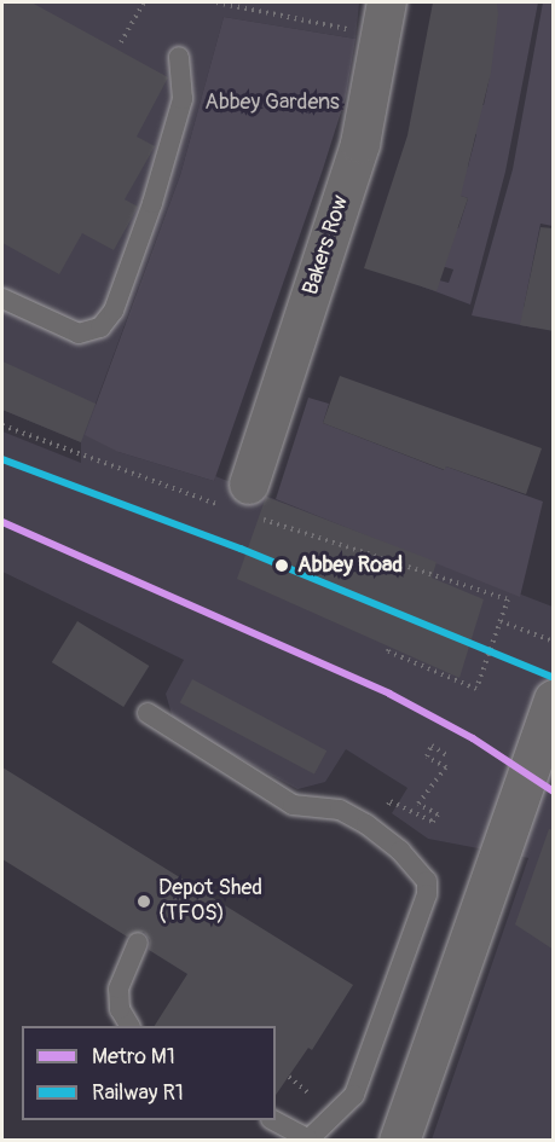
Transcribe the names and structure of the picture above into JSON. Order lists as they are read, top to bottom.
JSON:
{
  "streets": {
    "street": ["Bakers Row"]
  },
  "parks": ["Abbey Gardens"],
  "places": ["Abbey Road", "Depot Shed (TFOS)"],
  "lines": ["rail line R1", "metro line M1"],
  "legend": ["Metro M1", "Railway R1"]
}
